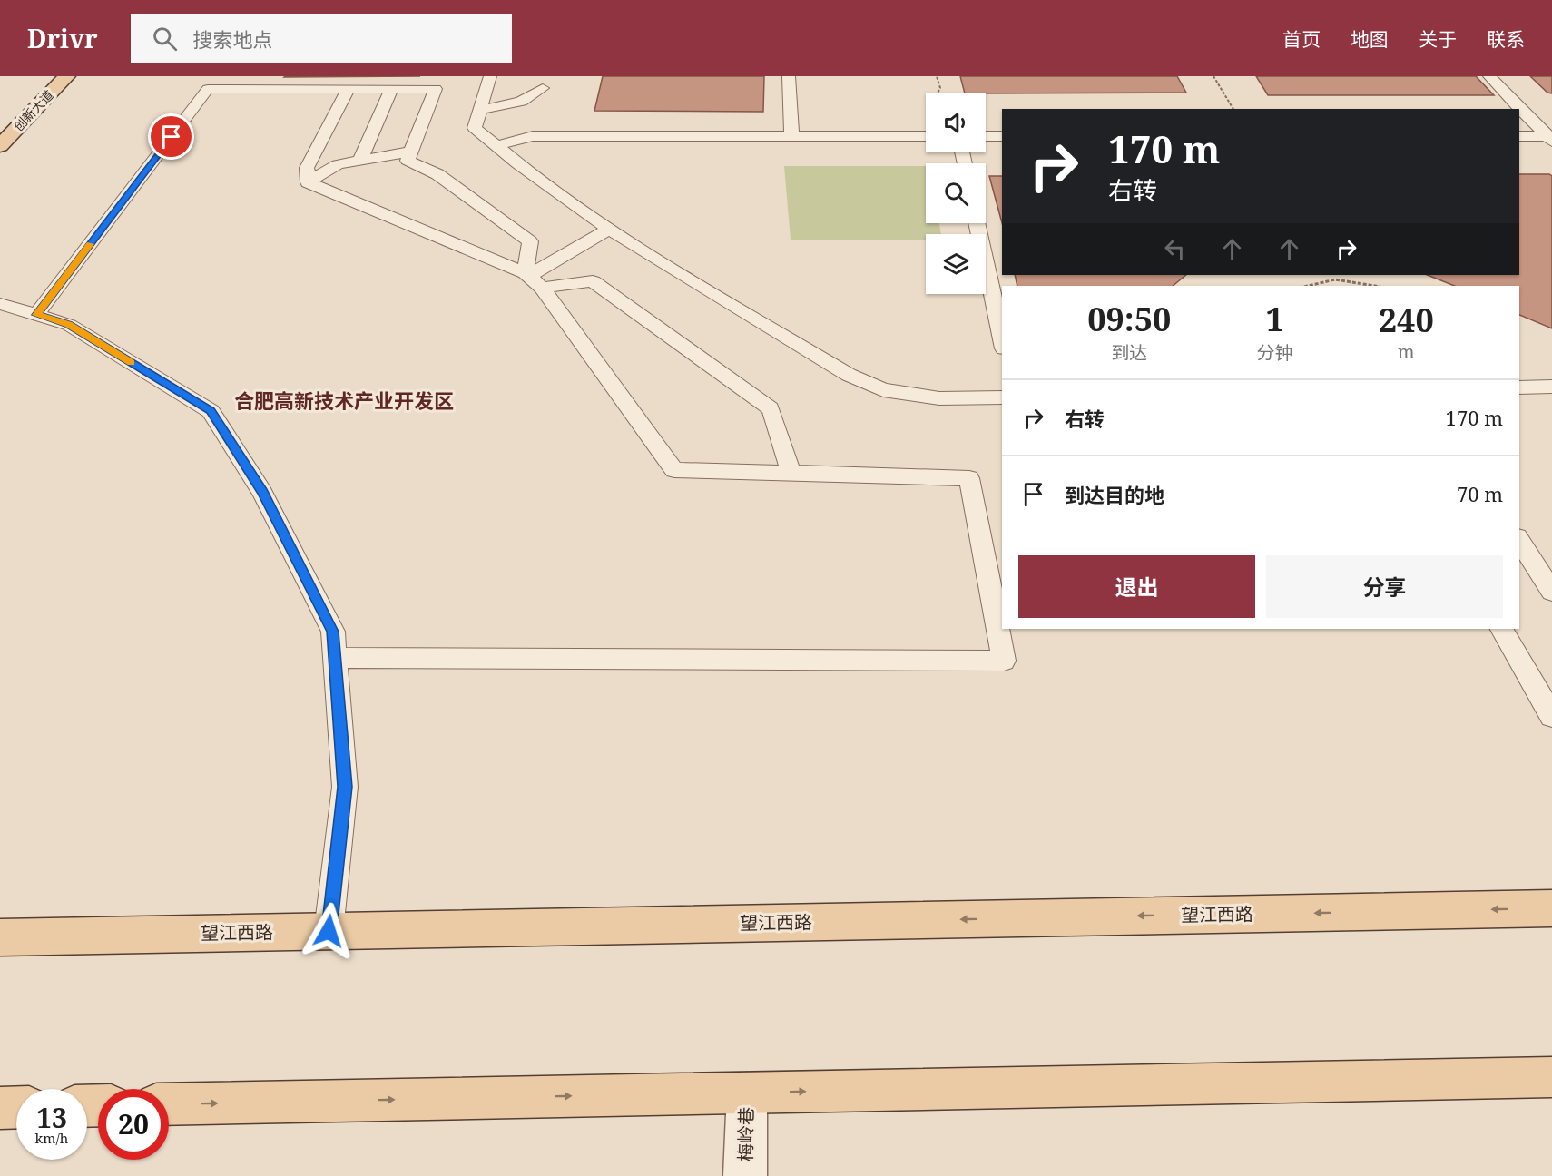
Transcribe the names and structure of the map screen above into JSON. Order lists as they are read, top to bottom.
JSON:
{
  "streets": {
    "main road": ["创新大道", "望江西路"],
    "street": ["梅岭巷"]
  },
  "districts": ["合肥高新技术产业开发区"],
  "page": {
    "header": "Drivr",
    "search": "搜索地点",
    "nav": [
      "首页",
      "地图",
      "关于",
      "联系"
    ],
    "turn": ["170 m", "右转"],
    "eta": [
      "09:50",
      "到达",
      "1",
      "分钟",
      "240",
      "m"
    ],
    "list": [
      {
        "name": "右转",
        "value": "170 m"
      },
      {
        "name": "到达目的地",
        "value": "70 m"
      }
    ],
    "buttons": ["退出", "分享"],
    "speed": "13 km/h",
    "limit": "20"
  }
}
